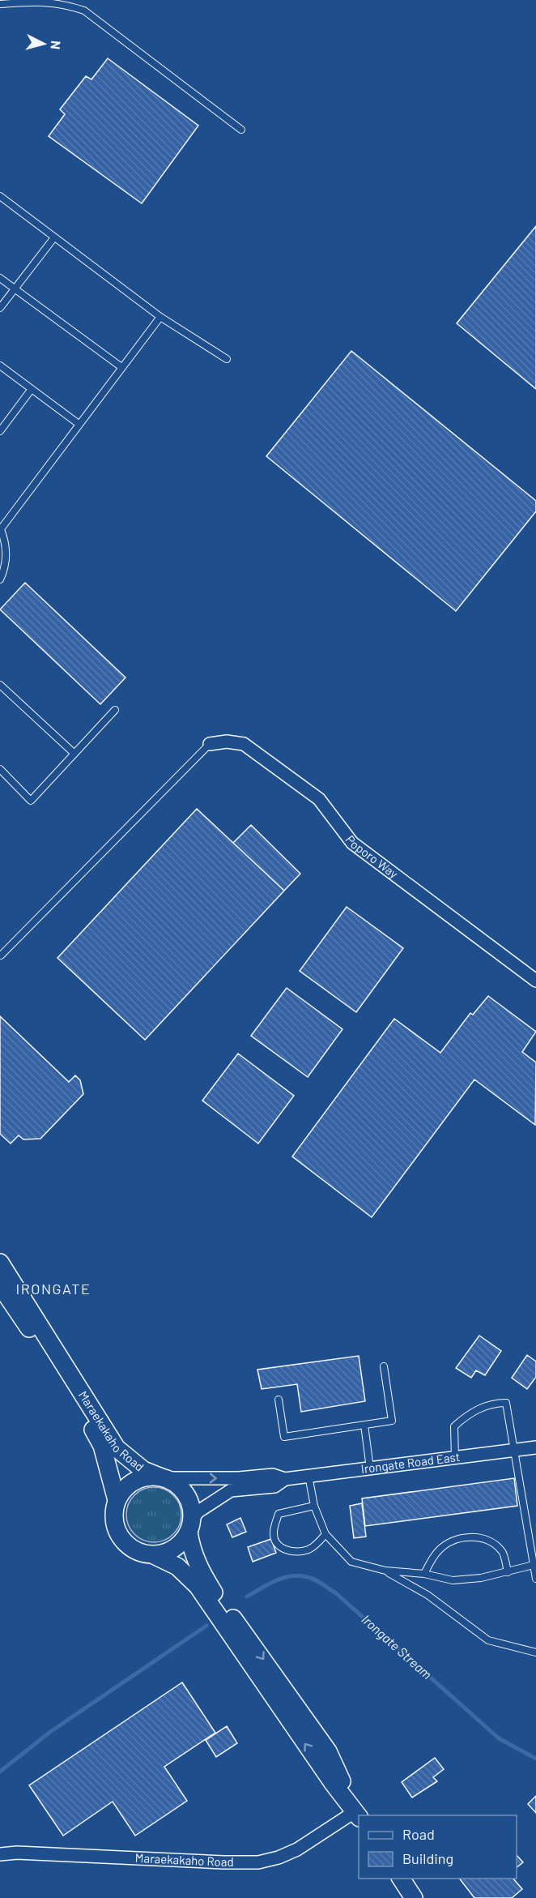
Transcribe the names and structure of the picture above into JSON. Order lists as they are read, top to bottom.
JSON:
{
  "streets": {
    "main road": ["Maraekakaho Road"],
    "street": ["Poporo Way", "Irongate Road East"]
  },
  "districts": ["IRONGATE"],
  "water": ["Irongate Stream"],
  "legend": ["Road", "Building"],
  "north": "right"
}
